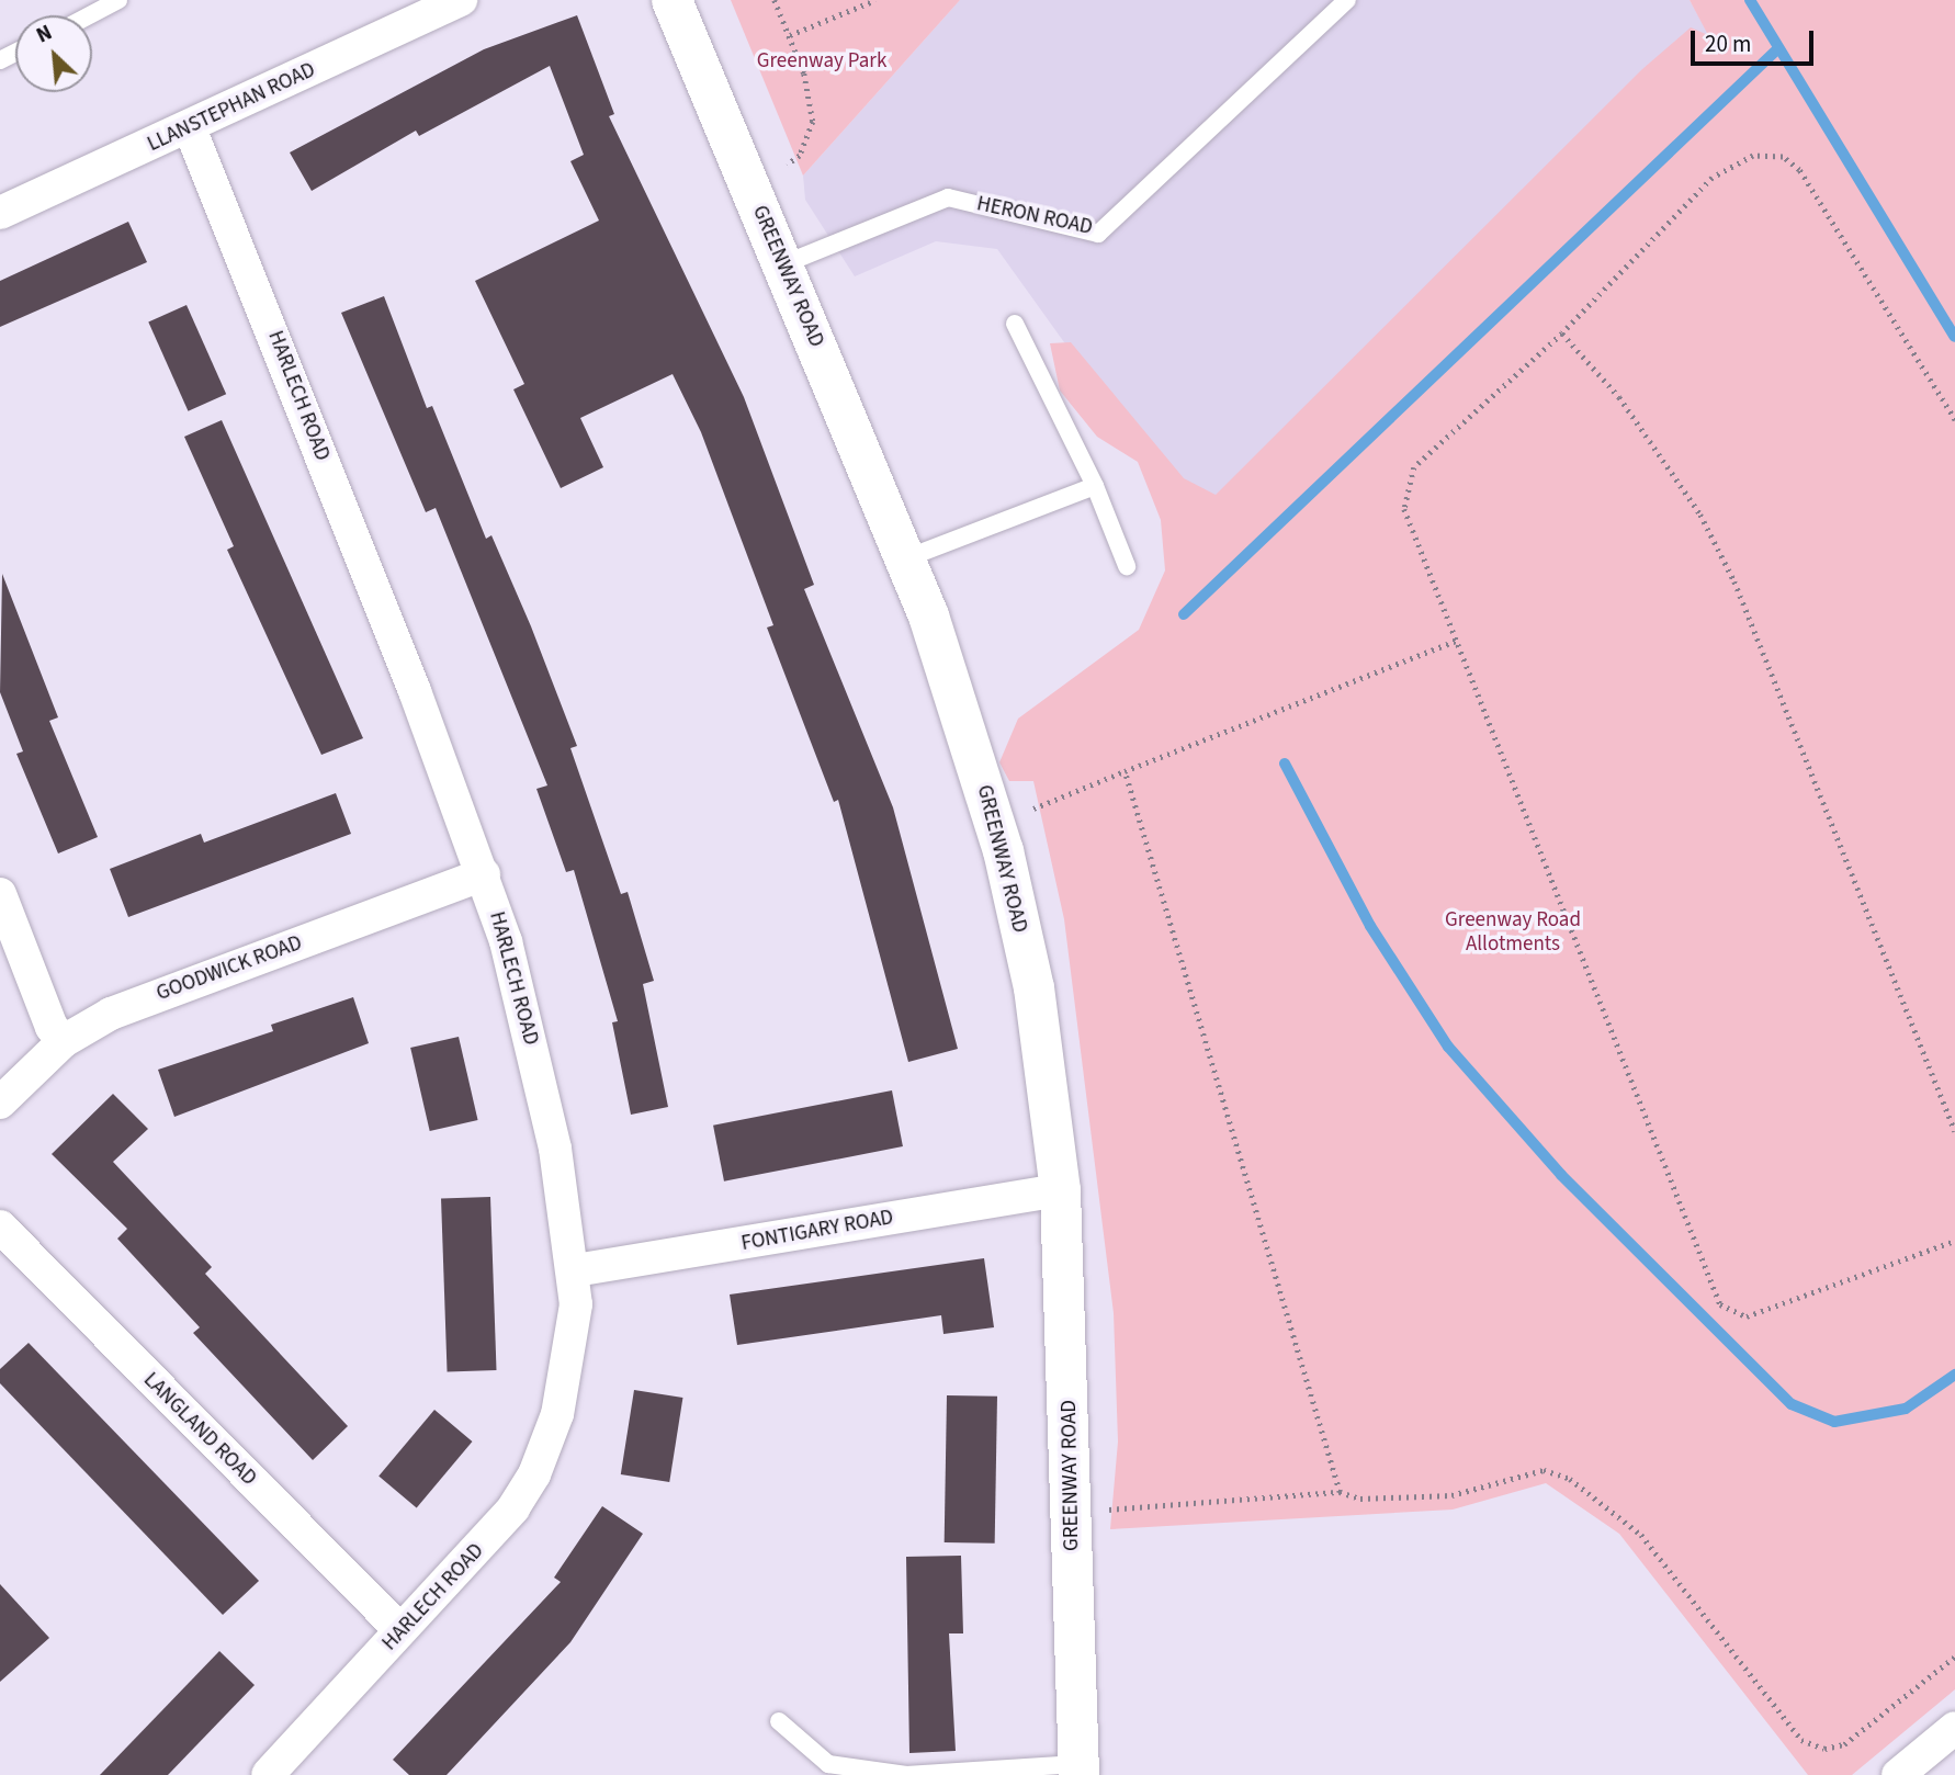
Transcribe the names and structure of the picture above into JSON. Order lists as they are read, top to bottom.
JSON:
{
  "streets": {
    "street": [
      "LLANSTEPHAN ROAD",
      "GREENWAY ROAD",
      "HARLECH ROAD",
      "GOODWICK ROAD",
      "FONTIGARY ROAD",
      "LANGLAND ROAD"
    ],
    "lane": ["HERON ROAD"]
  },
  "crossings": [
    ["LLANSTEPHAN ROAD", "HARLECH ROAD"],
    ["HERON ROAD", "GREENWAY ROAD"],
    ["GREENWAY ROAD", "FONTIGARY ROAD"],
    ["HARLECH ROAD", "GOODWICK ROAD"],
    ["HARLECH ROAD", "FONTIGARY ROAD"],
    ["HARLECH ROAD", "LANGLAND ROAD"]
  ],
  "parks": ["Greenway Park", "Greenway Road Allotments"],
  "scale_bar": "20 m",
  "north": "top left"
}
